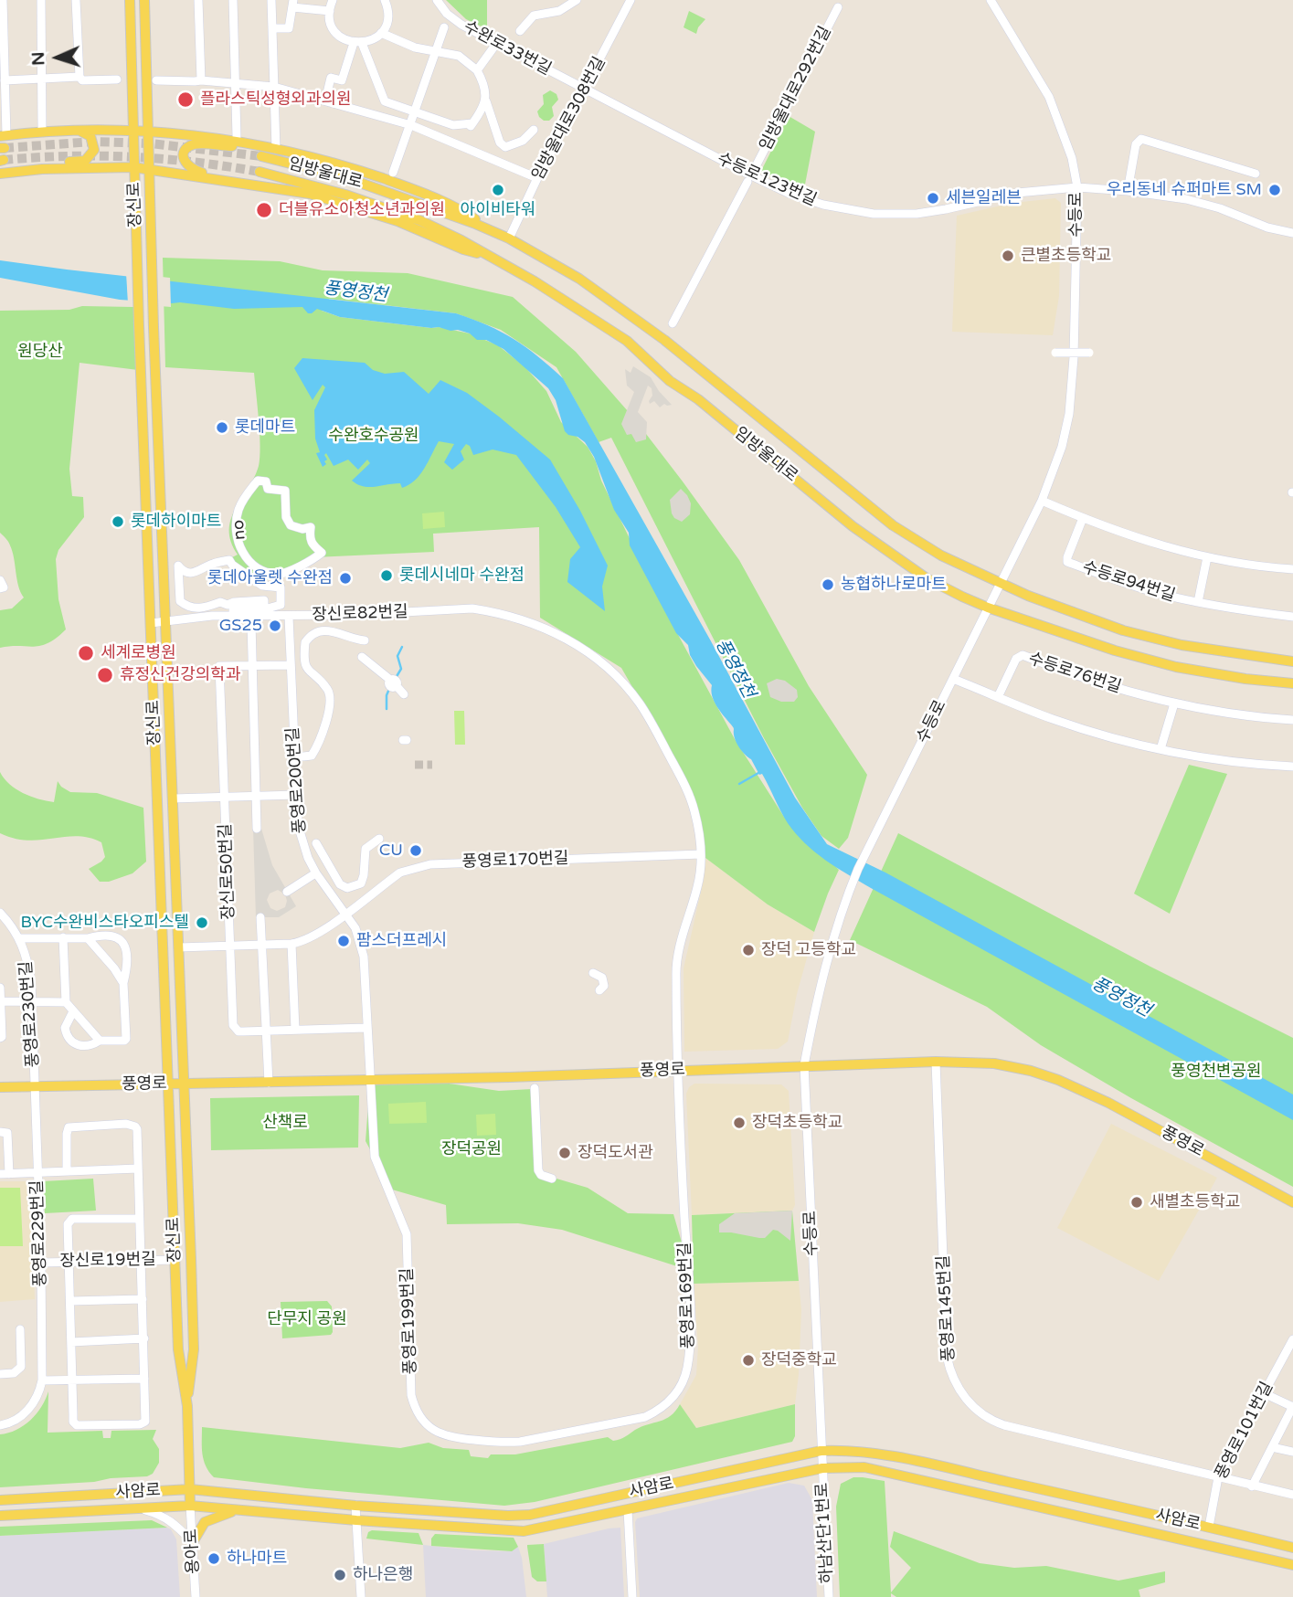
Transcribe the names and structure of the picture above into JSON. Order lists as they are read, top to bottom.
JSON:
{
  "streets": {
    "main road": [
      "임방울대로",
      "장신로",
      "풍영로",
      "사암로"
    ],
    "street": [
      "수완로33번길",
      "임방울대로292번길",
      "임방울대로308번길",
      "수등로123번길",
      "수등로",
      "no",
      "수등로94번길",
      "장신로82번길",
      "수등로76번길",
      "풍영로200번길",
      "풍영로170번길",
      "장신로50번길",
      "풍영로230번길",
      "풍영로229번길",
      "장신로19번길",
      "풍영로169번길",
      "풍영로145번길",
      "풍영로199번길",
      "풍영로101번길",
      "하남산단1번로",
      "용아로"
    ]
  },
  "crossings": [
    ["수완로33번길", "임방울대로308번길"],
    ["수완로33번길", "수등로123번길"],
    ["임방울대로308번길", "임방울대로"],
    ["임방울대로308번길", "수등로123번길"],
    ["임방울대로", "수등로"],
    ["수등로123번길", "수등로"],
    ["장신로", "장신로82번길"],
    ["장신로", "풍영로"],
    ["장신로", "장신로19번길"],
    ["장신로", "사암로"],
    ["장신로", "용아로"],
    ["수등로", "풍영로"],
    ["수등로", "사암로"],
    ["수등로", "하남산단1번로"],
    ["장신로82번길", "풍영로200번길"],
    ["장신로82번길", "풍영로170번길"],
    ["풍영로200번길", "풍영로170번길"],
    ["풍영로200번길", "풍영로"],
    ["풍영로200번길", "풍영로199번길"],
    ["풍영로230번길", "풍영로"],
    ["풍영로230번길", "풍영로229번길"],
    ["풍영로", "풍영로229번길"],
    ["풍영로", "풍영로169번길"],
    ["풍영로", "풍영로145번길"],
    ["풍영로", "풍영로199번길"],
    ["풍영로229번길", "장신로19번길"],
    ["풍영로169번길", "풍영로199번길"],
    ["풍영로145번길", "풍영로101번길"],
    ["풍영로101번길", "사암로"],
    ["사암로", "하남산단1번로"],
    ["사암로", "용아로"]
  ],
  "water": ["풍영정천"],
  "parks": [
    "원당산",
    "수완호수공원",
    "풍영천변공원",
    "산책로",
    "장덕공원",
    "단무지 공원"
  ],
  "places": [
    "플라스틱성형외과의원",
    "아이비타워",
    "우리동네 슈퍼마트 SM",
    "세븐일레븐",
    "더블유소아청소년과의원",
    "큰별초등학교",
    "롯데마트",
    "롯데하이마트",
    "롯데시네마 수완점",
    "롯데아울렛 수완점",
    "농협하나로마트",
    "GS25",
    "세계로병원",
    "휴정신건강의학과",
    "CU",
    "BYC수완비스타오피스텔",
    "팜스더프레시",
    "장덕 고등학교",
    "장덕초등학교",
    "장덕도서관",
    "새별초등학교",
    "장덕중학교",
    "하나마트",
    "하나은행"
  ],
  "north": "left"
}
